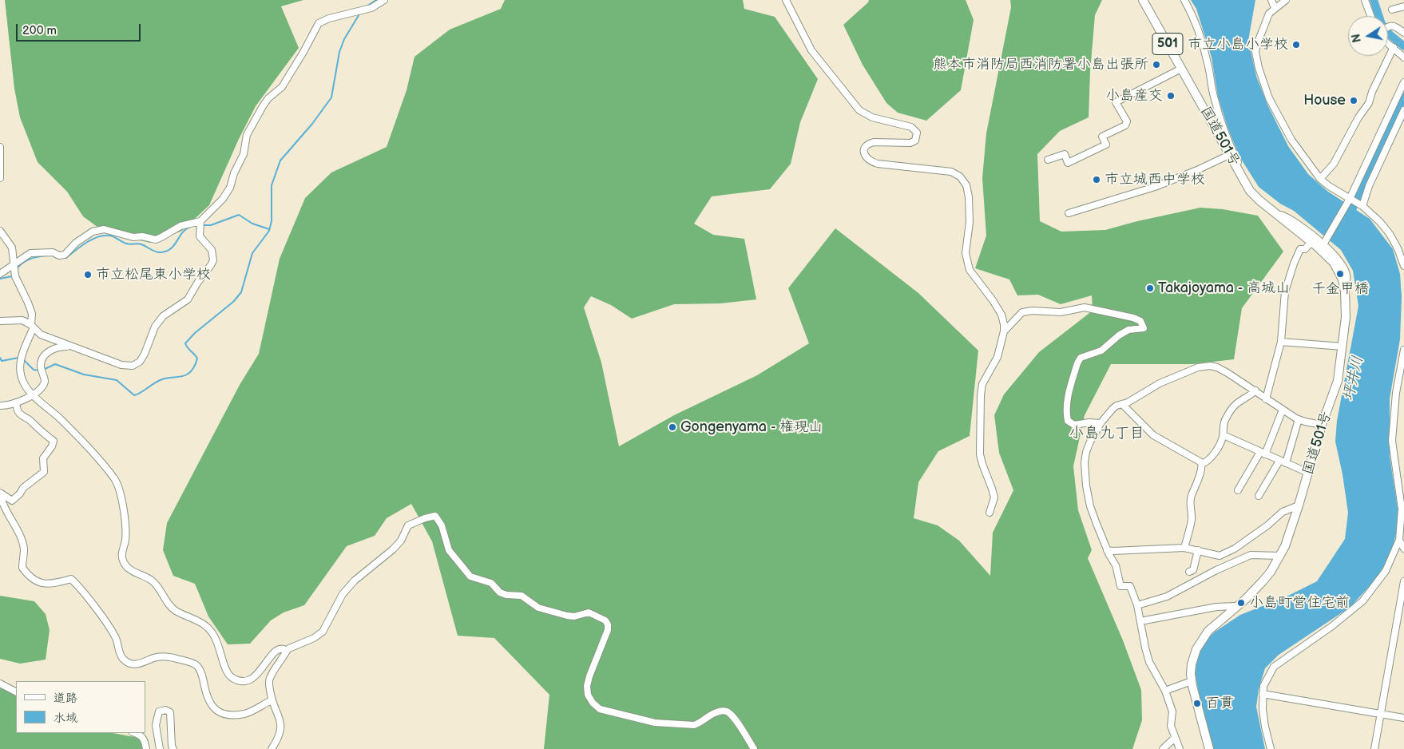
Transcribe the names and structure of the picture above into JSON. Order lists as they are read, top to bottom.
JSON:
{
  "streets": {
    "highway": ["501", "国道501号"]
  },
  "districts": ["小島九丁目"],
  "water": ["坪井川"],
  "places": [
    "市立小島小学校",
    "熊本市消防局西消防署小島出張所",
    "小島産交",
    "House",
    "市立城西中学校",
    "千金甲橋",
    "市立松尾東小学校",
    "Takajoyama - 高城山",
    "Gongenyama - 権現山",
    "小島町営住宅前",
    "百貫"
  ],
  "legend": ["道路", "水域"],
  "scale_bar": "200 m",
  "north": "left"
}
